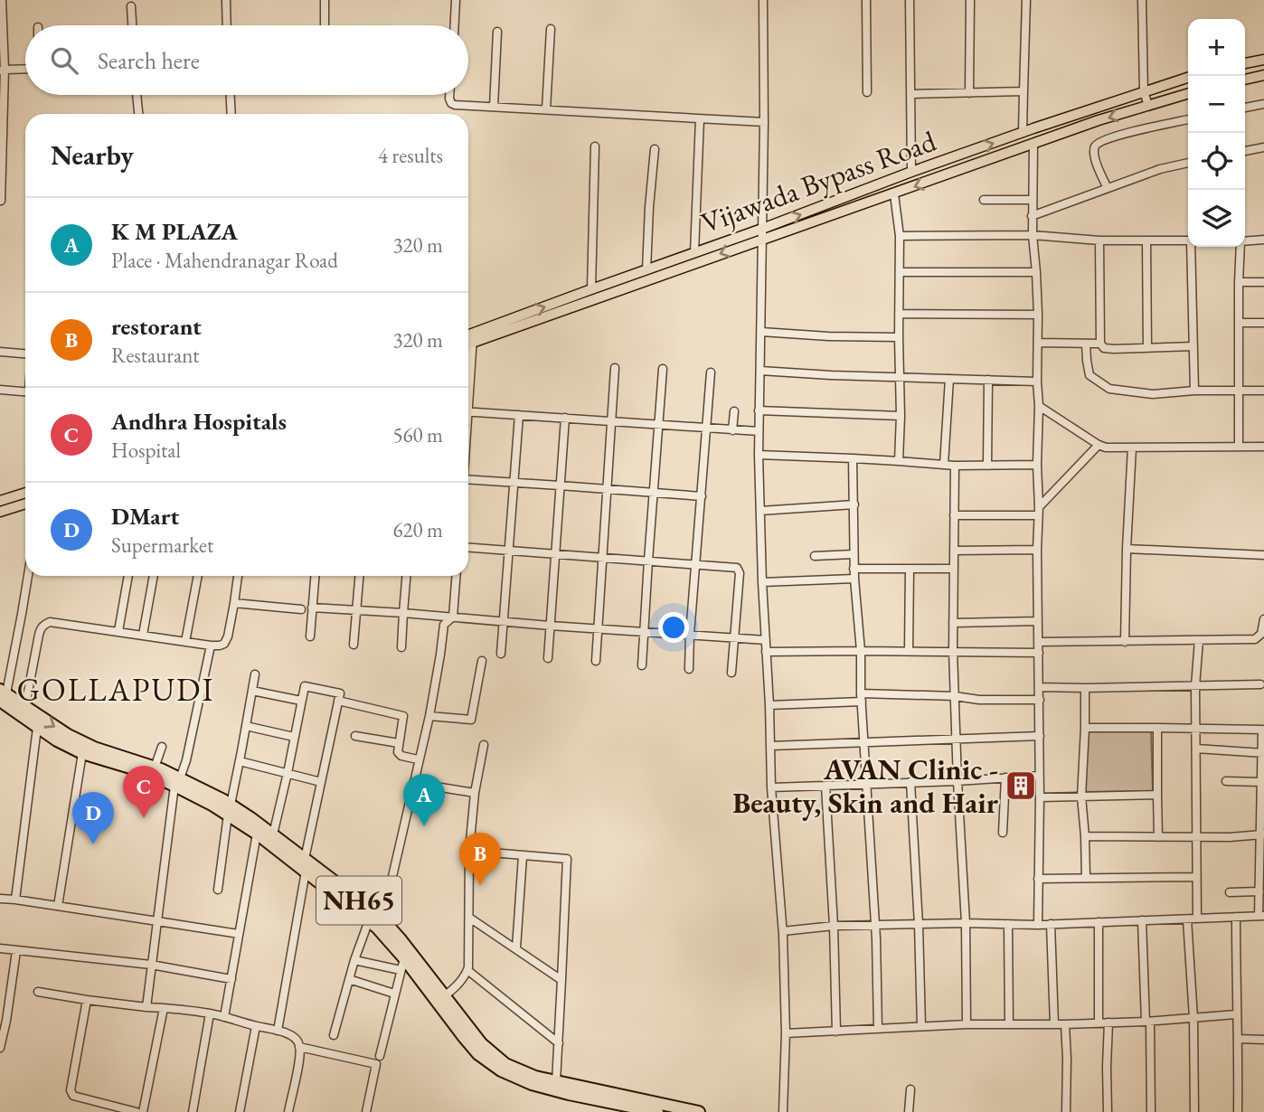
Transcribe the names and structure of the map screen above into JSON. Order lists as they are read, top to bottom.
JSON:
{
  "streets": {
    "highway": ["NH65"],
    "main road": ["Vijawada Bypass Road"]
  },
  "districts": ["GOLLAPUDI"],
  "places": {
    "building": ["AVAN Clinic - Beauty, Skin and Hair"]
  },
  "page": {
    "map_buttons": ["+", "−"],
    "search": "Search here",
    "heading": ["Nearby", "4 results"],
    "list": [
      {
        "mark": "A",
        "name": "K M PLAZA",
        "note": "Place · Mahendranagar Road",
        "value": "320 m"
      },
      {
        "mark": "B",
        "name": "restorant",
        "note": "Restaurant",
        "value": "320 m"
      },
      {
        "mark": "C",
        "name": "Andhra Hospitals",
        "note": "Hospital",
        "value": "560 m"
      },
      {
        "mark": "D",
        "name": "DMart",
        "note": "Supermarket",
        "value": "620 m"
      }
    ],
    "pins": [
      "C",
      "A",
      "D",
      "B"
    ]
  }
}
